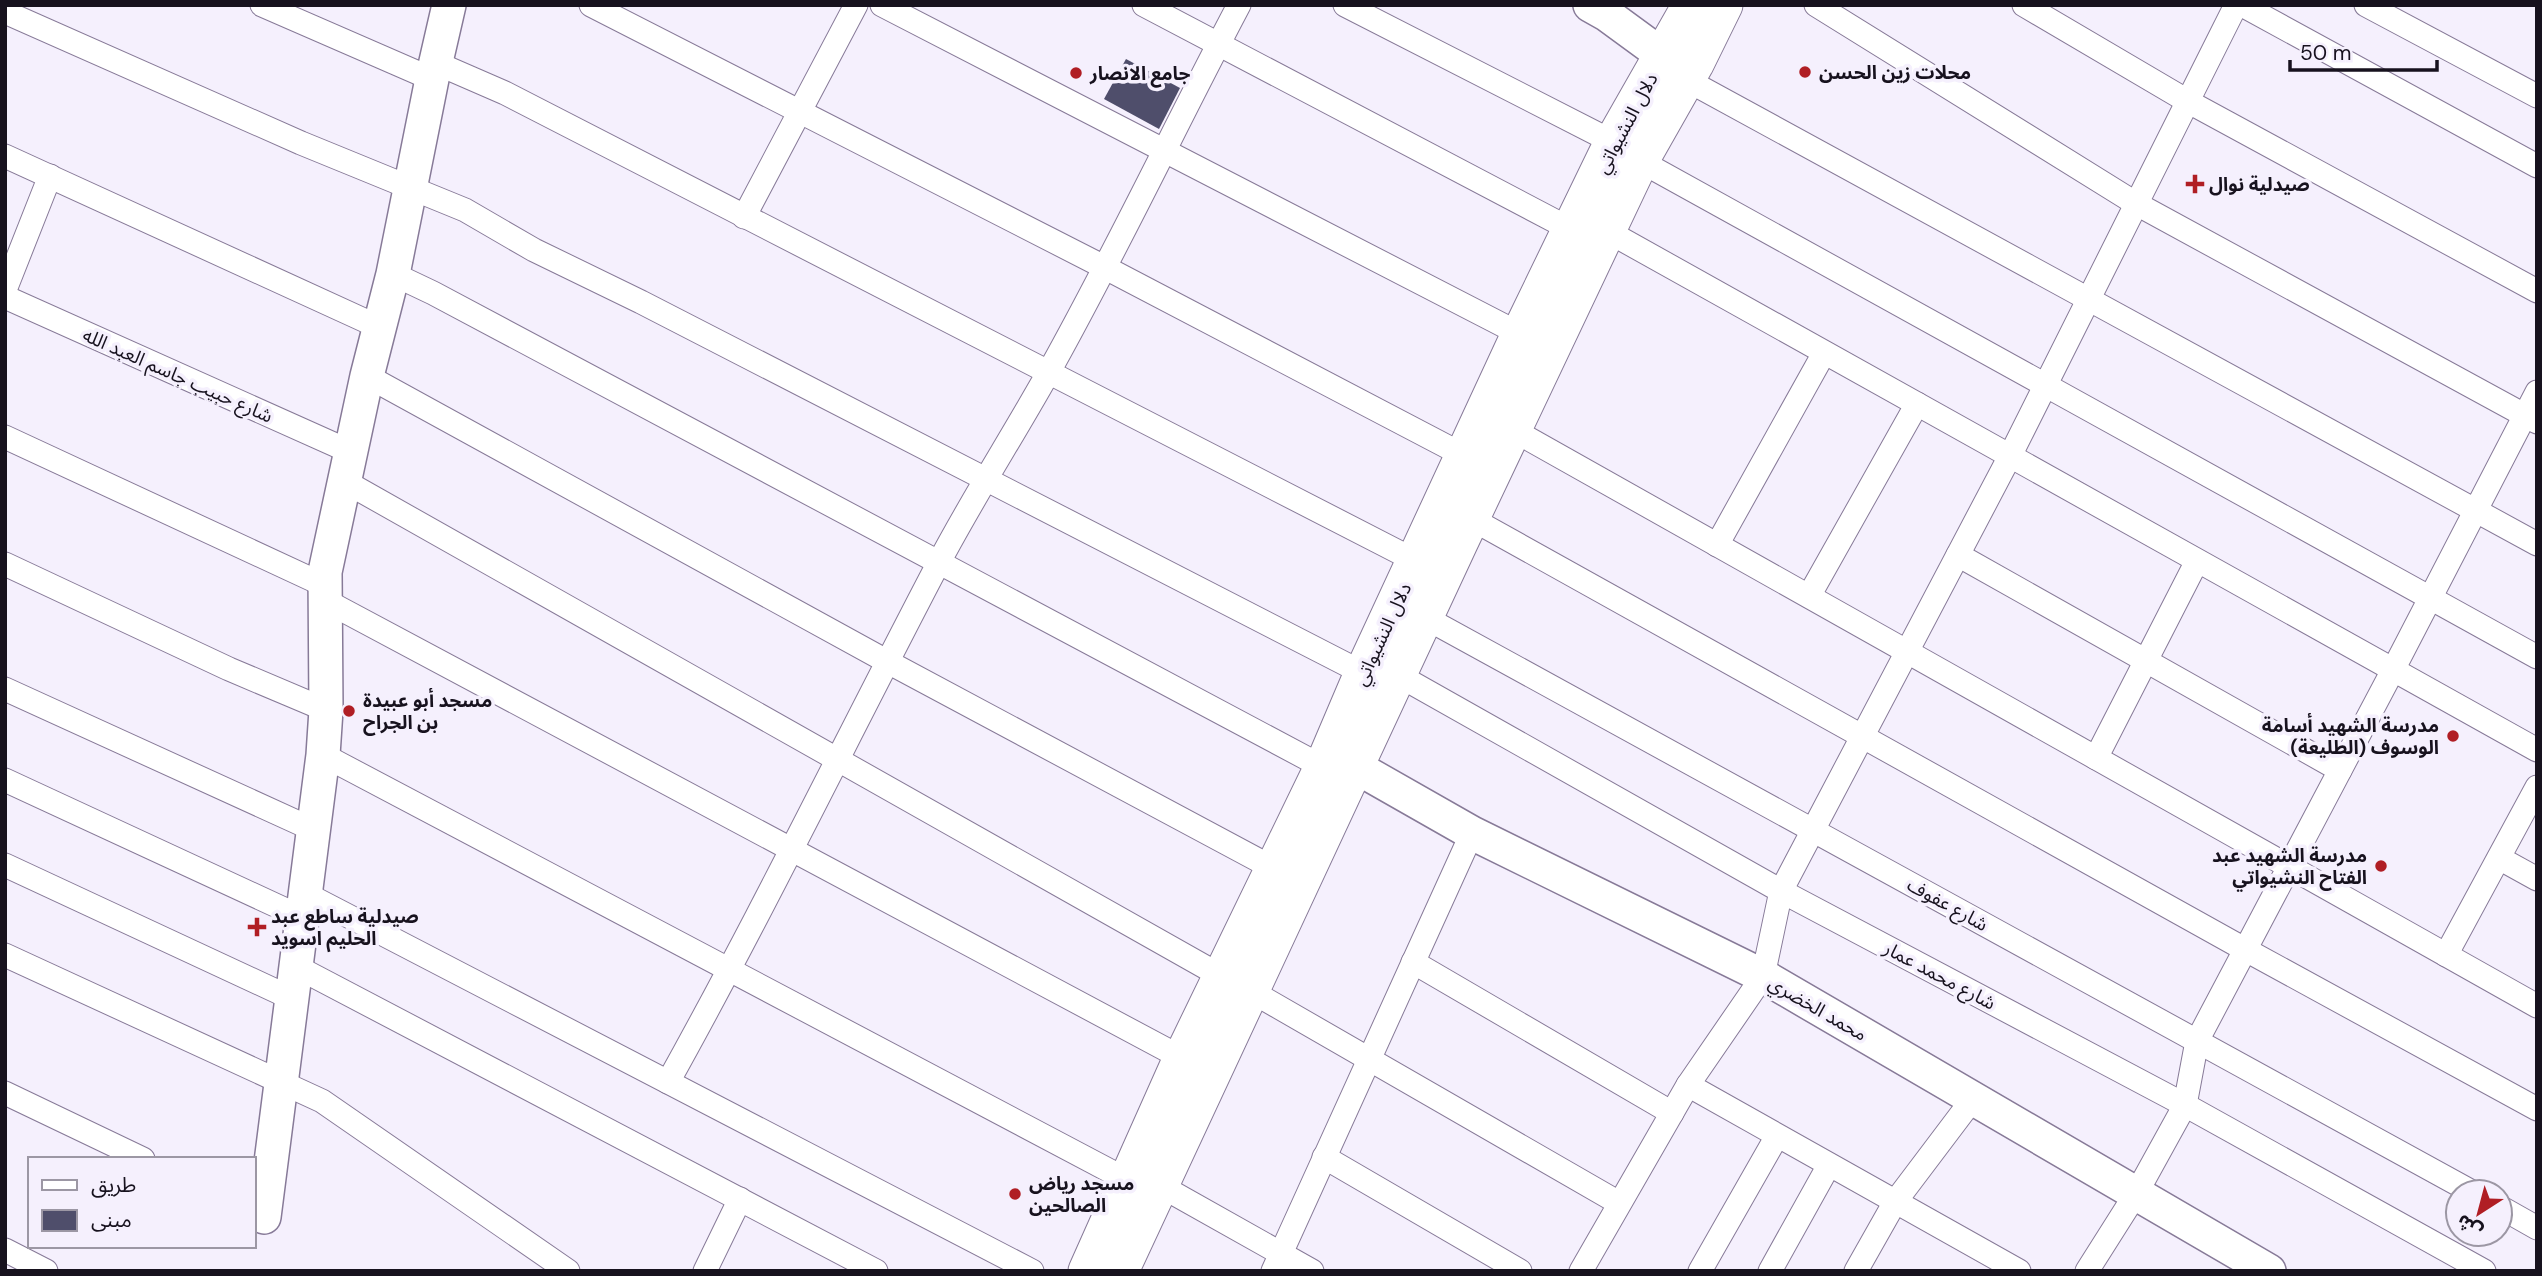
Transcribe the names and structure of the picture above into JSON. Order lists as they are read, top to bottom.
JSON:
{
  "streets": {
    "main road": ["دلال النشيواتي"],
    "street": [
      "شارع حبيب جاسم العبد الله",
      "شارع عفوف",
      "شارع محمد عمار",
      "محمد الخضري"
    ]
  },
  "crossings": [
    ["دلال النشيواتي", "شارع حبيب جاسم العبد الله"],
    ["دلال النشيواتي", "شارع عفوف"],
    ["دلال النشيواتي", "شارع محمد عمار"],
    ["دلال النشيواتي", "محمد الخضري"]
  ],
  "places": {
    "other": [
      "محلات زين الحسن",
      "جامع الانصار",
      "مسجد أبو عبيدة بن الجراح",
      "مدرسة الشهيد أسامة الوسوف (الطليعة)",
      "مدرسة الشهيد عبد الفتاح النشيواتي",
      "مسجد رياض الصالحين"
    ],
    "health": ["صيدلية نوال", "صيدلية ساطع عبد الحليم اسويد"]
  },
  "legend": ["طريق", "مبنى"],
  "scale_bar": "50 m",
  "north": "bottom left"
}
